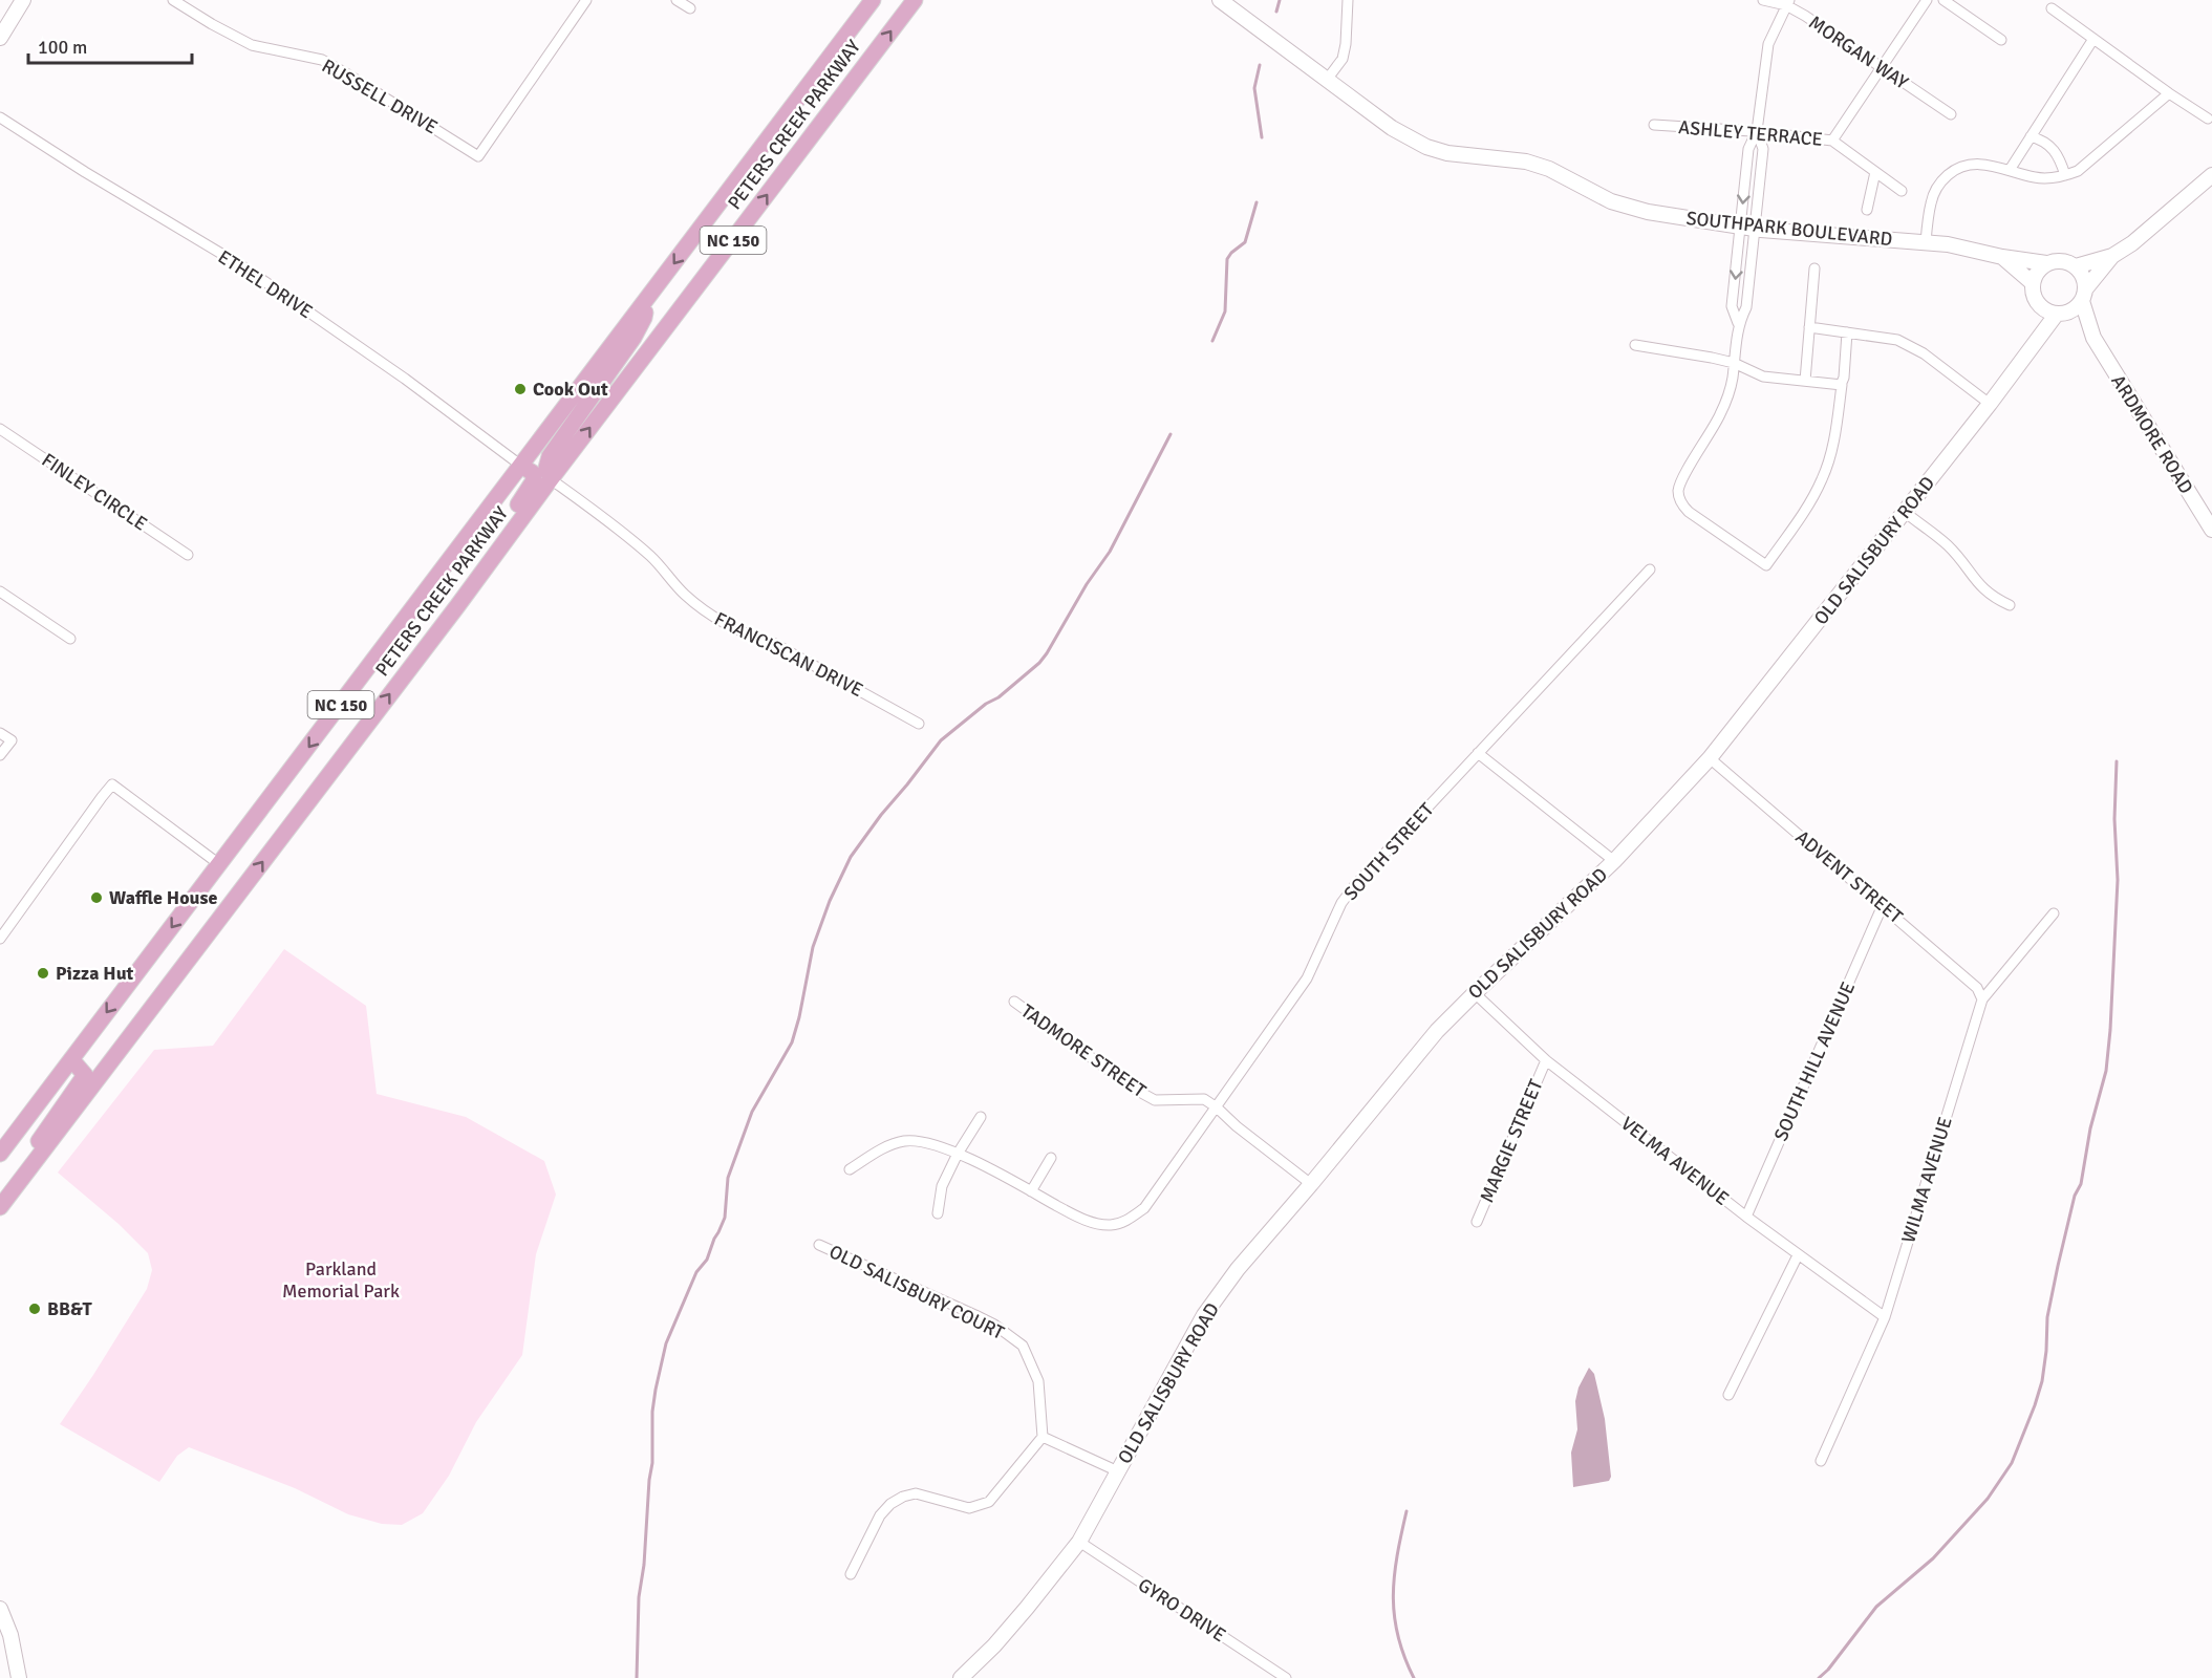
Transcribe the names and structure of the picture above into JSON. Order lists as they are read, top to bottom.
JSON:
{
  "streets": {
    "main road": [
      "PETERS CREEK PARKWAY",
      "SOUTHPARK BOULEVARD",
      "NC 150",
      "ARDMORE ROAD",
      "OLD SALISBURY ROAD"
    ],
    "street": [
      "MORGAN WAY",
      "RUSSELL DRIVE",
      "ASHLEY TERRACE",
      "ETHEL DRIVE",
      "FINLEY CIRCLE",
      "FRANCISCAN DRIVE",
      "SOUTH STREET",
      "ADVENT STREET",
      "TADMORE STREET",
      "SOUTH HILL AVENUE",
      "MARGIE STREET",
      "VELMA AVENUE",
      "WILMA AVENUE",
      "OLD SALISBURY COURT",
      "GYRO DRIVE"
    ]
  },
  "crossings": [
    ["PETERS CREEK PARKWAY", "ETHEL DRIVE"],
    ["PETERS CREEK PARKWAY", "FRANCISCAN DRIVE"],
    ["SOUTHPARK BOULEVARD", "ARDMORE ROAD"],
    ["SOUTHPARK BOULEVARD", "OLD SALISBURY ROAD"],
    ["ARDMORE ROAD", "OLD SALISBURY ROAD"],
    ["OLD SALISBURY ROAD", "ADVENT STREET"],
    ["OLD SALISBURY ROAD", "TADMORE STREET"],
    ["OLD SALISBURY ROAD", "VELMA AVENUE"],
    ["OLD SALISBURY ROAD", "GYRO DRIVE"],
    ["SOUTH STREET", "TADMORE STREET"],
    ["ADVENT STREET", "SOUTH HILL AVENUE"],
    ["ADVENT STREET", "WILMA AVENUE"],
    ["SOUTH HILL AVENUE", "VELMA AVENUE"],
    ["MARGIE STREET", "VELMA AVENUE"],
    ["VELMA AVENUE", "WILMA AVENUE"]
  ],
  "parks": ["Parkland Memorial Park"],
  "places": [
    "Cook Out",
    "Waffle House",
    "Pizza Hut",
    "BB&T"
  ],
  "scale_bar": "100 m"
}
